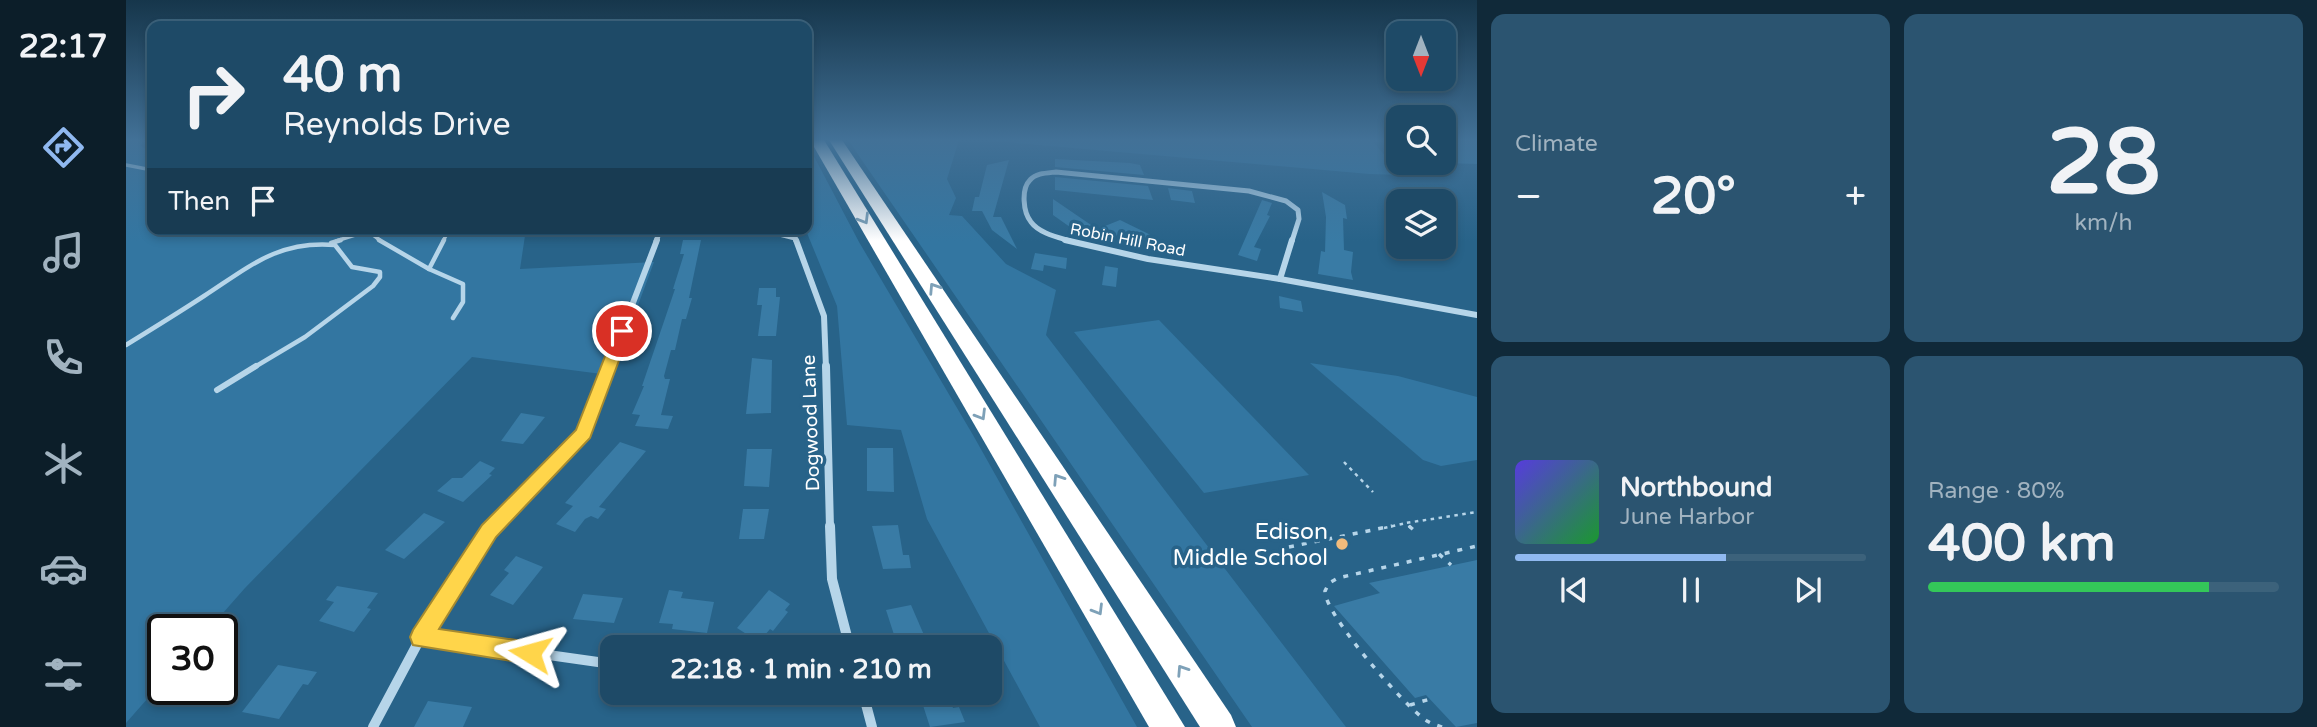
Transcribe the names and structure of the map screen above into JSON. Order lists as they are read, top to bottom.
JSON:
{
  "streets": {
    "street": ["Robin Hill Road", "Dogwood Lane"]
  },
  "places": ["Edison Middle School"],
  "north": "bottom",
  "page": {
    "tabs": "22:17",
    "tile": [
      "Climate",
      ["28", "km/h"],
      ["Range · 80%", "400 km"]
    ],
    "turn": ["40 m", "Reynolds Drive"],
    "then": "Then",
    "heat": ["−", "20°", "+"],
    "song": ["Northbound", "June Harbor"],
    "limit": "30",
    "trip": "22:18 · 1 min · 210 m"
  }
}
